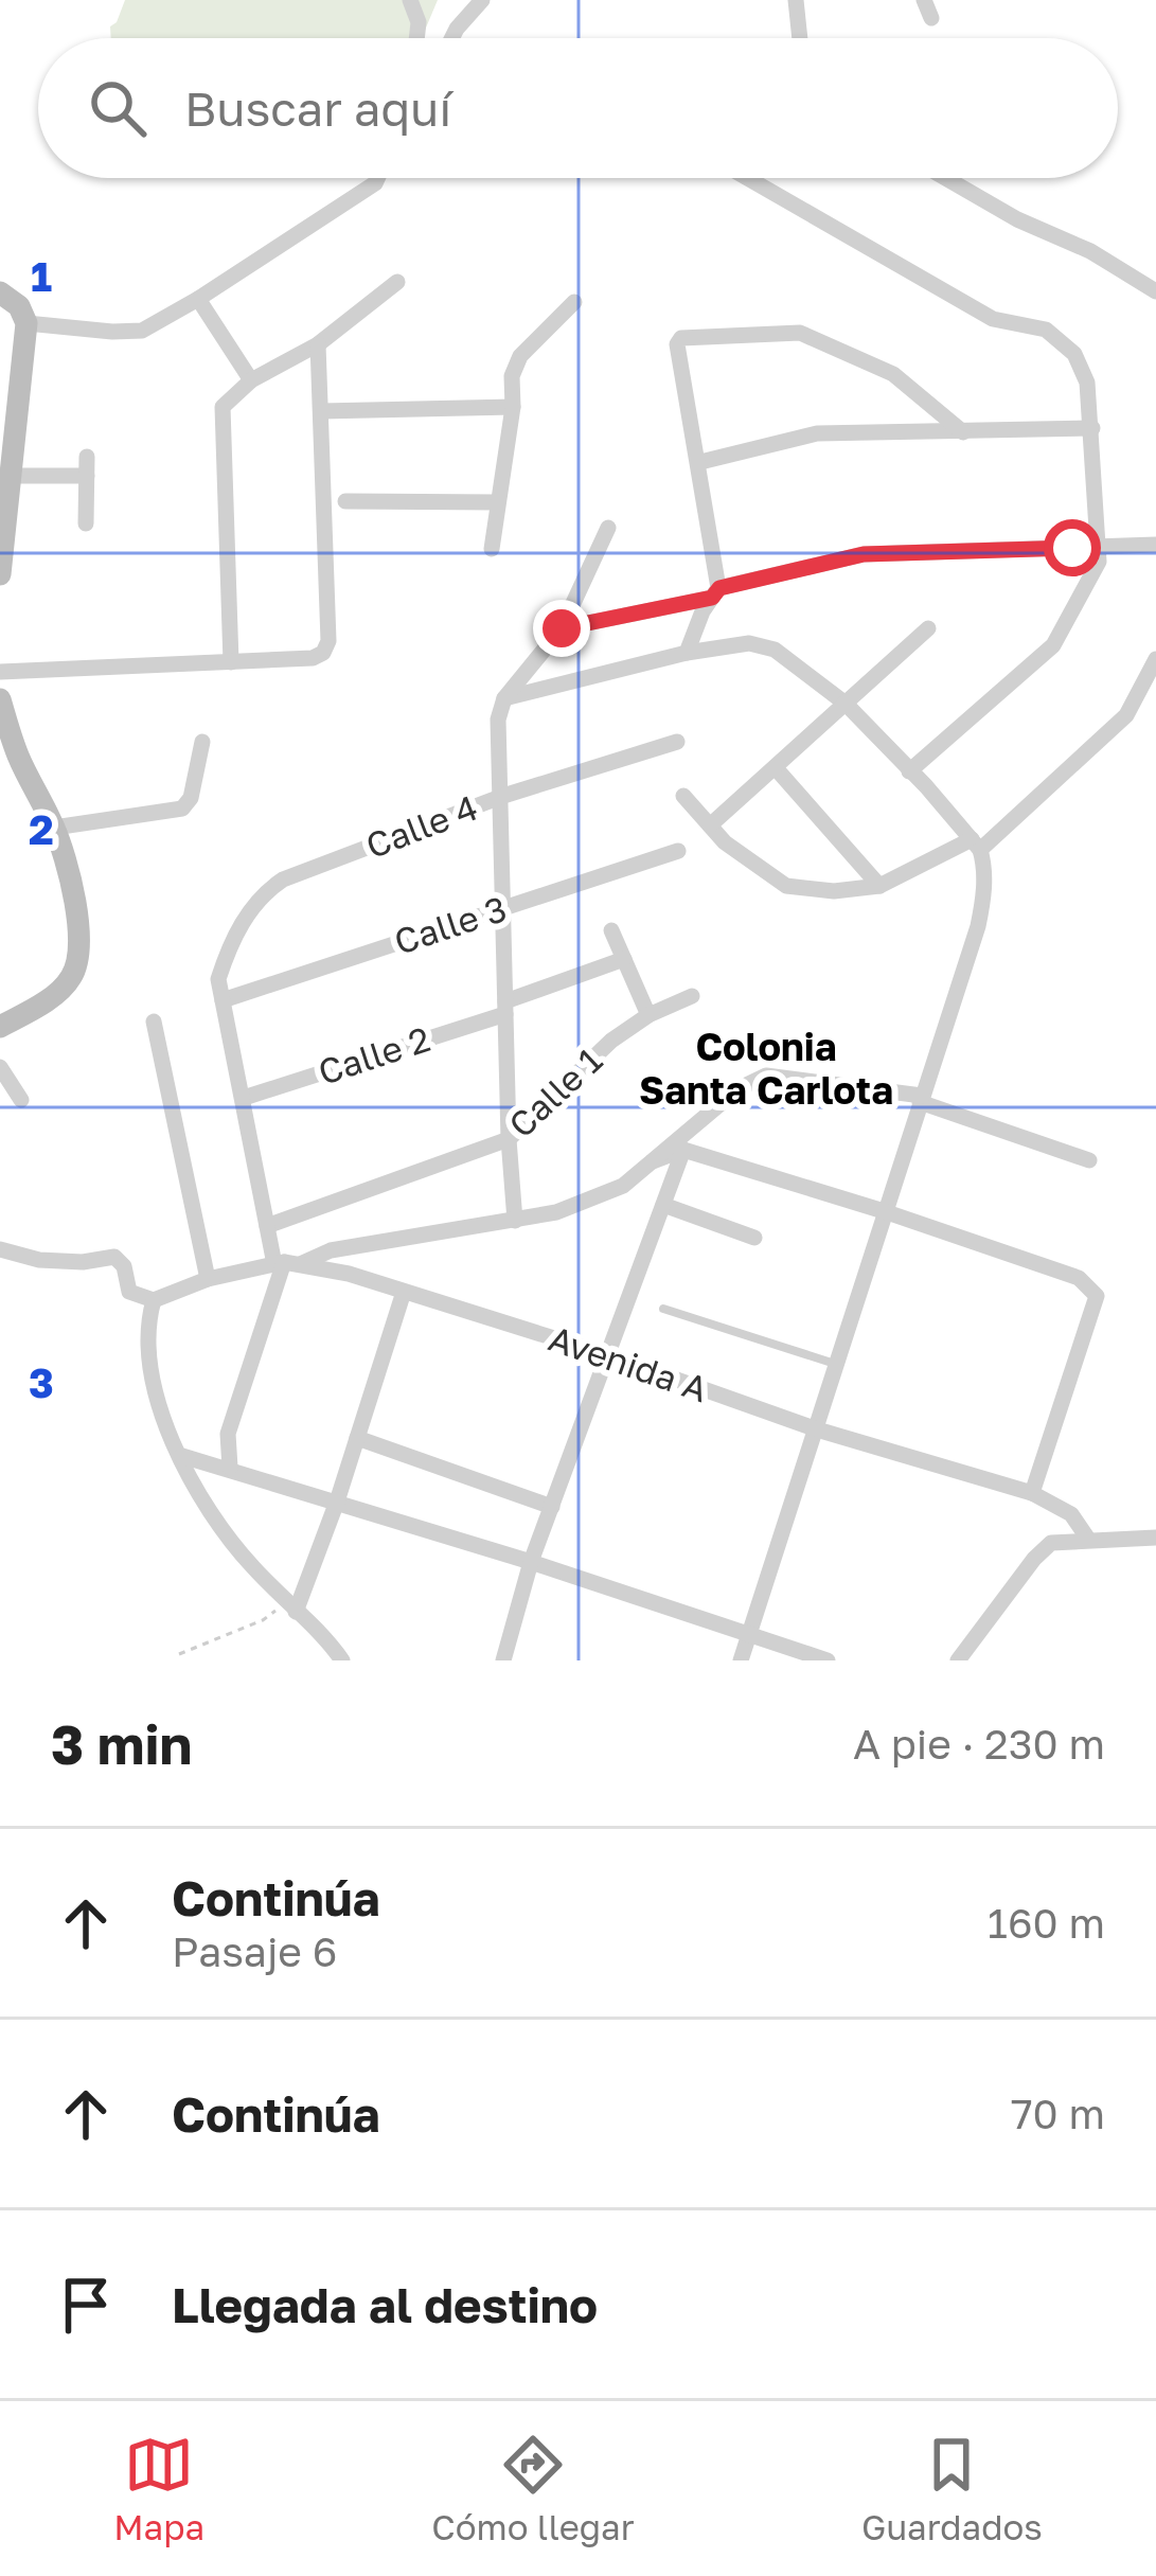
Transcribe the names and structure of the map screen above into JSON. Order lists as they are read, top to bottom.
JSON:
{
  "streets": {
    "street": [
      "Calle 4",
      "Calle 3",
      "Calle 2",
      "Calle 1",
      "Avenida A"
    ]
  },
  "crossings": [
    ["Calle 4", "Calle 3"]
  ],
  "districts": ["Colonia Santa Carlota"],
  "page": {
    "search": "Buscar aquí",
    "heading": ["3 min", "A pie · 230 m"],
    "list": [
      ["Continúa", "Pasaje 6", "160 m"],
      ["Continúa", "70 m"],
      "Llegada al destino"
    ],
    "nav": ["Mapa", "Cómo llegar", "Guardados"]
  },
  "grid": {
    "rows": ["1", "2", "3"]
  }
}
